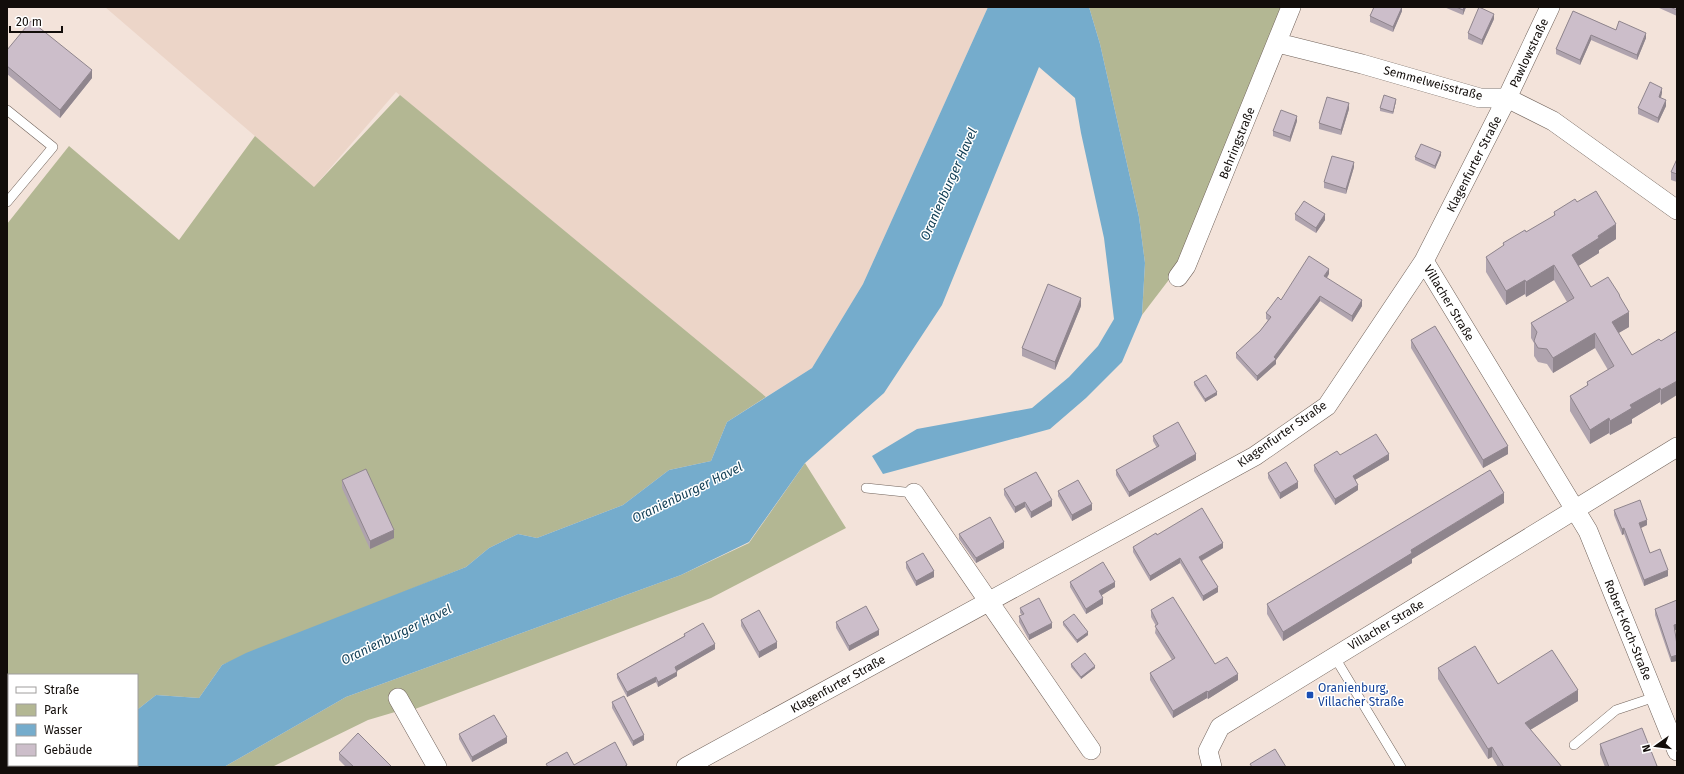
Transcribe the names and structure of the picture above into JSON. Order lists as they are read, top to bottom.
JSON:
{
  "streets": {
    "street": [
      "Pawlowstraße",
      "Semmelweisstraße",
      "Behringstraße",
      "Klagenfurter Straße",
      "Villacher Straße",
      "Robert-Koch-Straße"
    ]
  },
  "crossings": [
    ["Pawlowstraße", "Semmelweisstraße"],
    ["Pawlowstraße", "Klagenfurter Straße"],
    ["Semmelweisstraße", "Behringstraße"],
    ["Semmelweisstraße", "Klagenfurter Straße"],
    ["Klagenfurter Straße", "Villacher Straße"],
    ["Villacher Straße", "Robert-Koch-Straße"]
  ],
  "water": ["Oranienburger Havel"],
  "places": {
    "transit": ["Oranienburg, Villacher Straße"]
  },
  "legend": [
    "Straße",
    "Park",
    "Wasser",
    "Gebäude"
  ],
  "scale_bar": "20 m",
  "north": "left"
}
